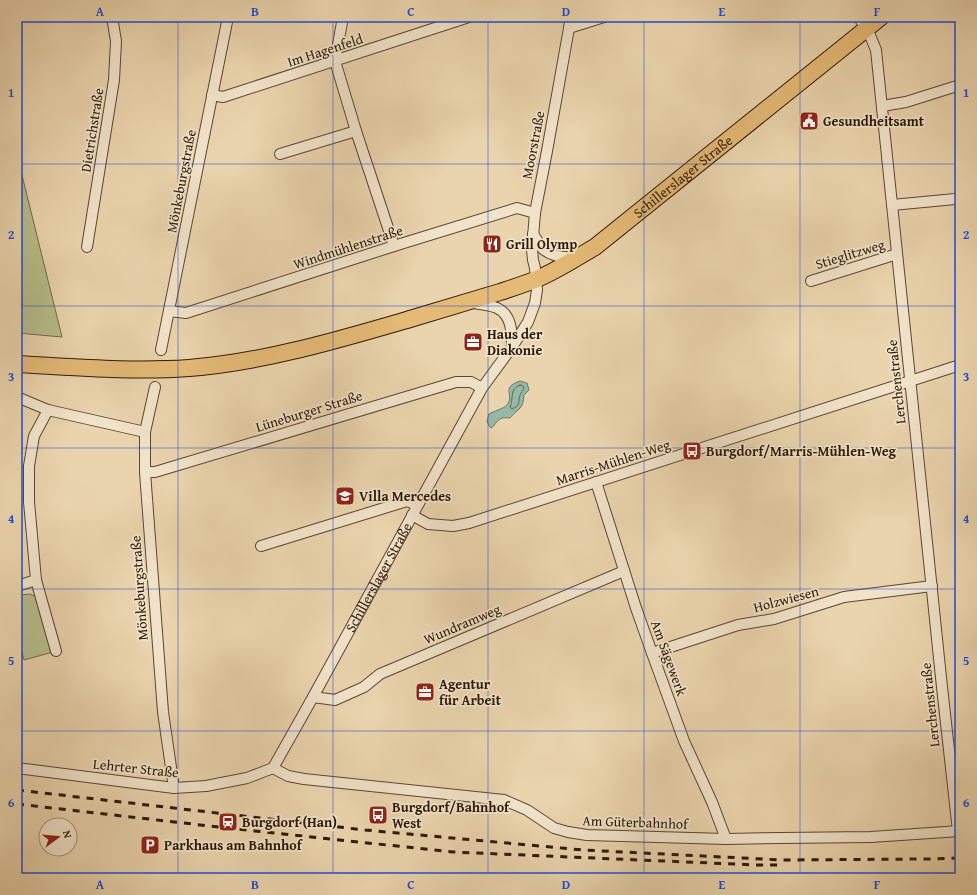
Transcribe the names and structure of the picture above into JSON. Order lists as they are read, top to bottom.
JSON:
{
  "streets": {
    "main road": ["Schillerslager Straße"],
    "street": [
      "Im Hagenfeld",
      "Dietrichstraße",
      "Moorstraße",
      "Mönkeburgstraße",
      "Windmühlenstraße",
      "Stieglitzweg",
      "Lerchenstraße",
      "Lüneburger Straße",
      "Marris-Mühlen-Weg",
      "Holzwiesen",
      "Wundramweg",
      "Am Sägewerk",
      "Lehrter Straße",
      "Am Güterbahnhof"
    ]
  },
  "crossings": [
    ["Im Hagenfeld", "Mönkeburgstraße"],
    ["Moorstraße", "Schillerslager Straße"],
    ["Moorstraße", "Windmühlenstraße"],
    ["Schillerslager Straße", "Lerchenstraße"],
    ["Schillerslager Straße", "Lüneburger Straße"],
    ["Schillerslager Straße", "Marris-Mühlen-Weg"],
    ["Schillerslager Straße", "Wundramweg"],
    ["Schillerslager Straße", "Lehrter Straße"],
    ["Schillerslager Straße", "Am Güterbahnhof"],
    ["Mönkeburgstraße", "Windmühlenstraße"],
    ["Mönkeburgstraße", "Lüneburger Straße"],
    ["Mönkeburgstraße", "Lehrter Straße"],
    ["Stieglitzweg", "Lerchenstraße"],
    ["Lerchenstraße", "Marris-Mühlen-Weg"],
    ["Lerchenstraße", "Holzwiesen"],
    ["Lerchenstraße", "Am Güterbahnhof"],
    ["Marris-Mühlen-Weg", "Am Sägewerk"],
    ["Holzwiesen", "Am Sägewerk"],
    ["Wundramweg", "Am Sägewerk"],
    ["Am Sägewerk", "Am Güterbahnhof"],
    ["Lehrter Straße", "Am Güterbahnhof"]
  ],
  "places": {
    "public building": ["Gesundheitsamt"],
    "restaurant": ["Grill Olymp"],
    "office": ["Haus der Diakonie", "Agentur für Arbeit"],
    "bus stop": ["Burgdorf/Marris-Mühlen-Weg", "Burgdorf/Bahnhof West"],
    "school or university": ["Villa Mercedes"],
    "station": ["Burgdorf (Han)"],
    "parking": ["Parkhaus am Bahnhof"]
  },
  "north": "right",
  "grid": {
    "columns": [
      "A",
      "B",
      "C",
      "D",
      "E",
      "F"
    ],
    "rows": [
      "1",
      "2",
      "3",
      "4",
      "5",
      "6"
    ]
  }
}
